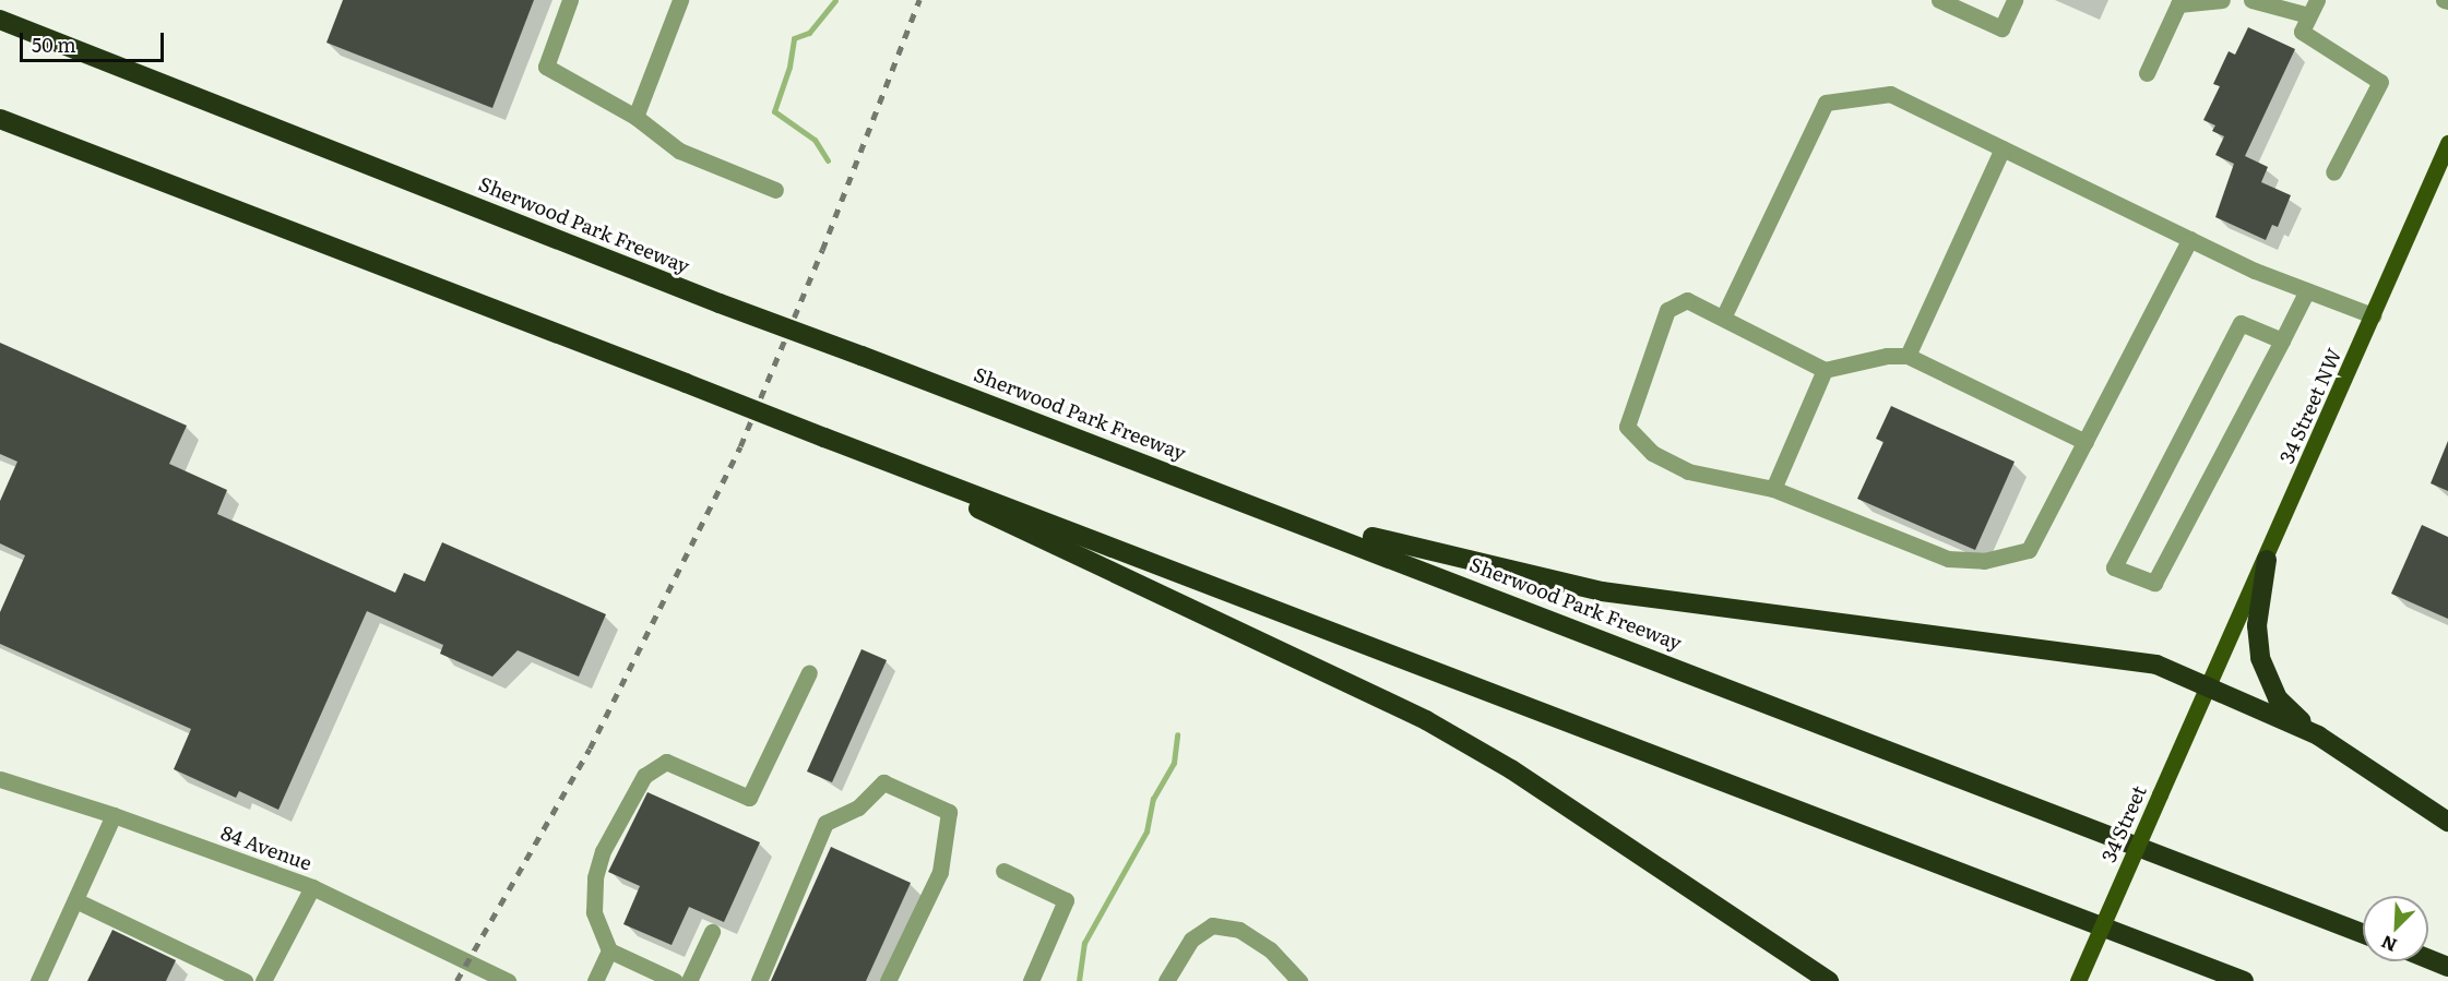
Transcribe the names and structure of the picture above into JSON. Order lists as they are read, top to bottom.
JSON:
{
  "streets": {
    "highway": ["Sherwood Park Freeway"],
    "main road": ["34 Street NW", "34 Street"],
    "street": ["84 Avenue"]
  },
  "crossings": [
    ["34 Street NW", "34 Street"]
  ],
  "scale_bar": "50 m",
  "north": "bottom left"
}
